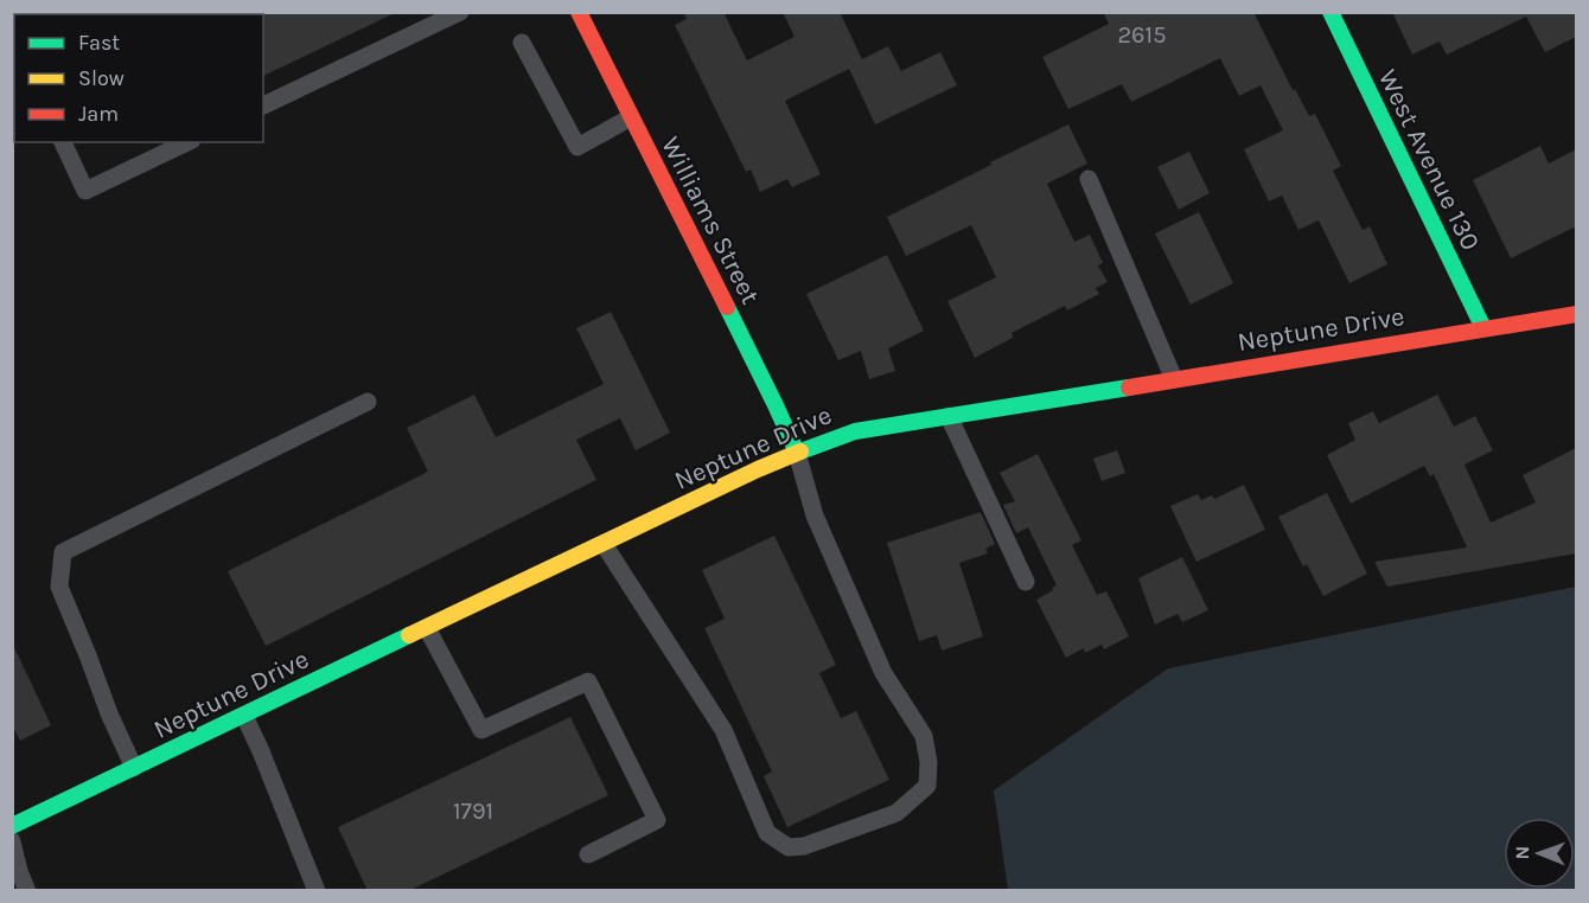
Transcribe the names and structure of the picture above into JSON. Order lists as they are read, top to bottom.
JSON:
{
  "streets": {
    "street": ["West Avenue 130", "Williams Street", "Neptune Drive"]
  },
  "crossings": [
    ["West Avenue 130", "Neptune Drive"],
    ["Williams Street", "Neptune Drive"]
  ],
  "house_numbers": ["2615", "1791"],
  "legend": ["Fast", "Slow", "Jam"],
  "north": "left"
}
